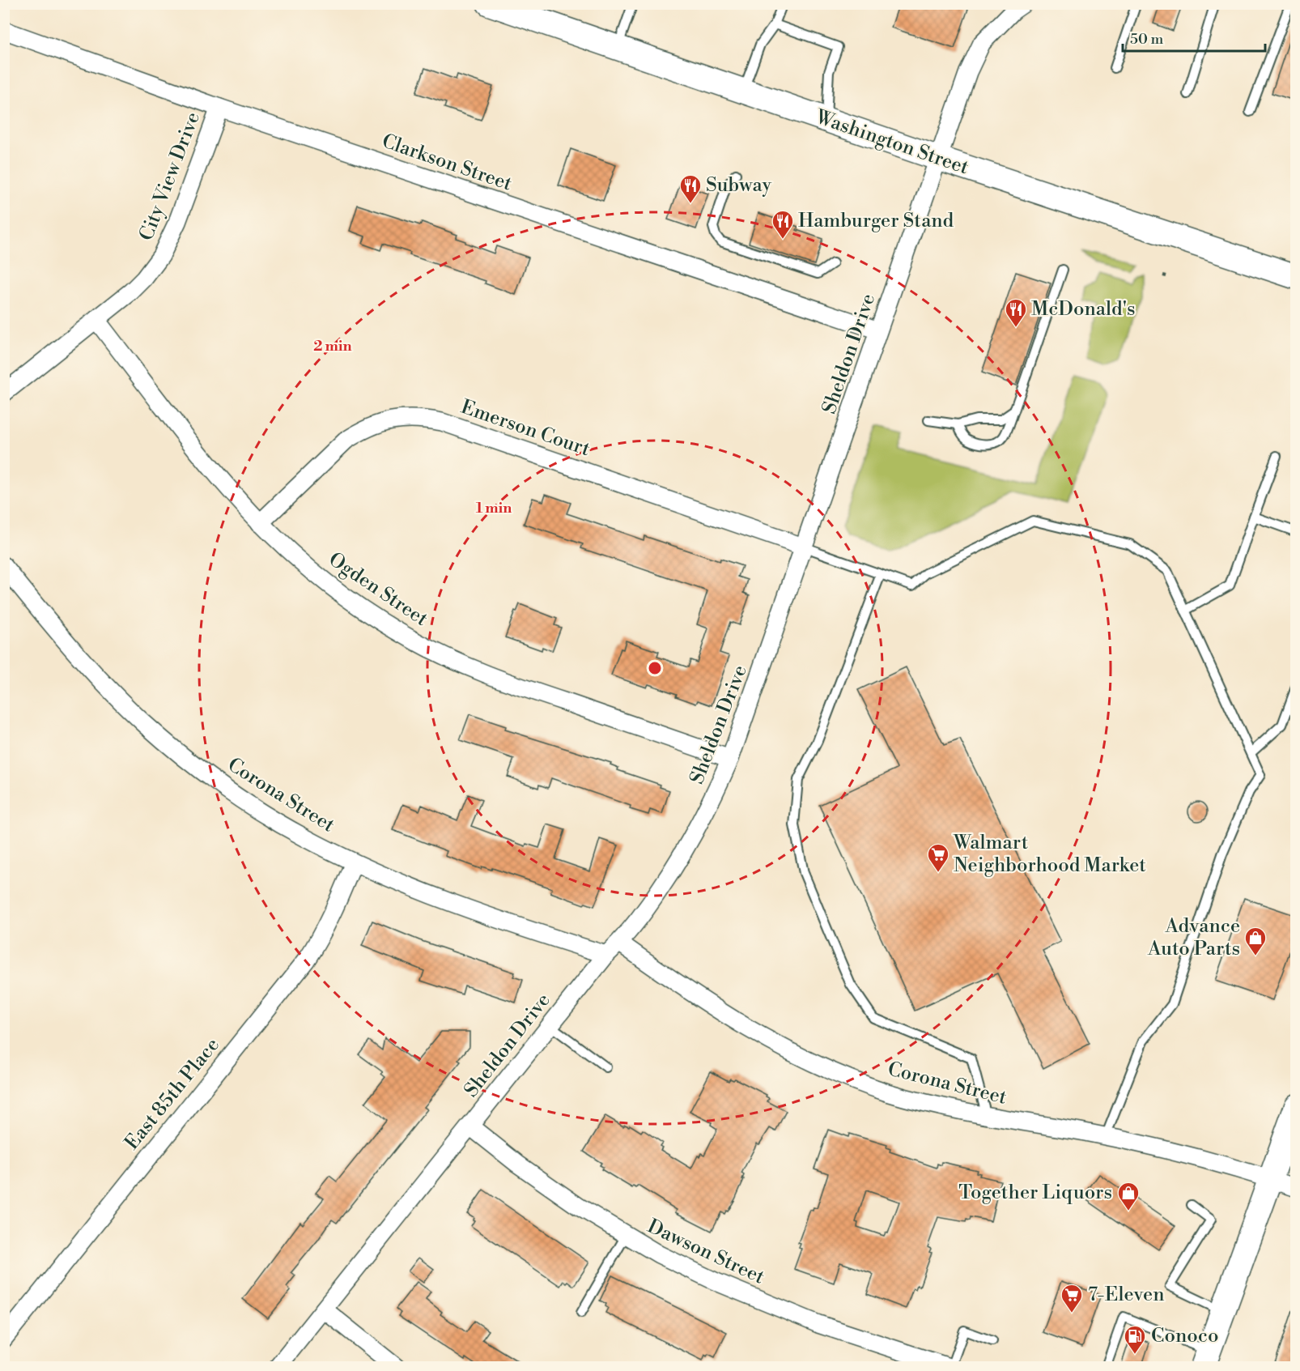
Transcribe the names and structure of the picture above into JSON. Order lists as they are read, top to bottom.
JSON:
{
  "streets": {
    "main road": ["Washington Street"],
    "street": [
      "Clarkson Street",
      "City View Drive",
      "Sheldon Drive",
      "Emerson Court",
      "Ogden Street",
      "Corona Street",
      "East 85th Place",
      "Dawson Street"
    ]
  },
  "crossings": [
    ["Washington Street", "Sheldon Drive"],
    ["Clarkson Street", "City View Drive"],
    ["Clarkson Street", "Sheldon Drive"],
    ["City View Drive", "Ogden Street"],
    ["Sheldon Drive", "Emerson Court"],
    ["Sheldon Drive", "Ogden Street"],
    ["Sheldon Drive", "Corona Street"],
    ["Sheldon Drive", "Dawson Street"],
    ["Emerson Court", "Ogden Street"],
    ["Corona Street", "East 85th Place"]
  ],
  "places": {
    "restaurant": ["Subway", "Hamburger Stand", "McDonald's"],
    "supermarket": ["Walmart Neighborhood Market", "7-Eleven"],
    "shop": ["Advance Auto Parts", "Together Liquors"],
    "fuel station": ["Conoco"]
  },
  "scale_bar": "50 m",
  "rings": ["2 min", "1 min"]
}
